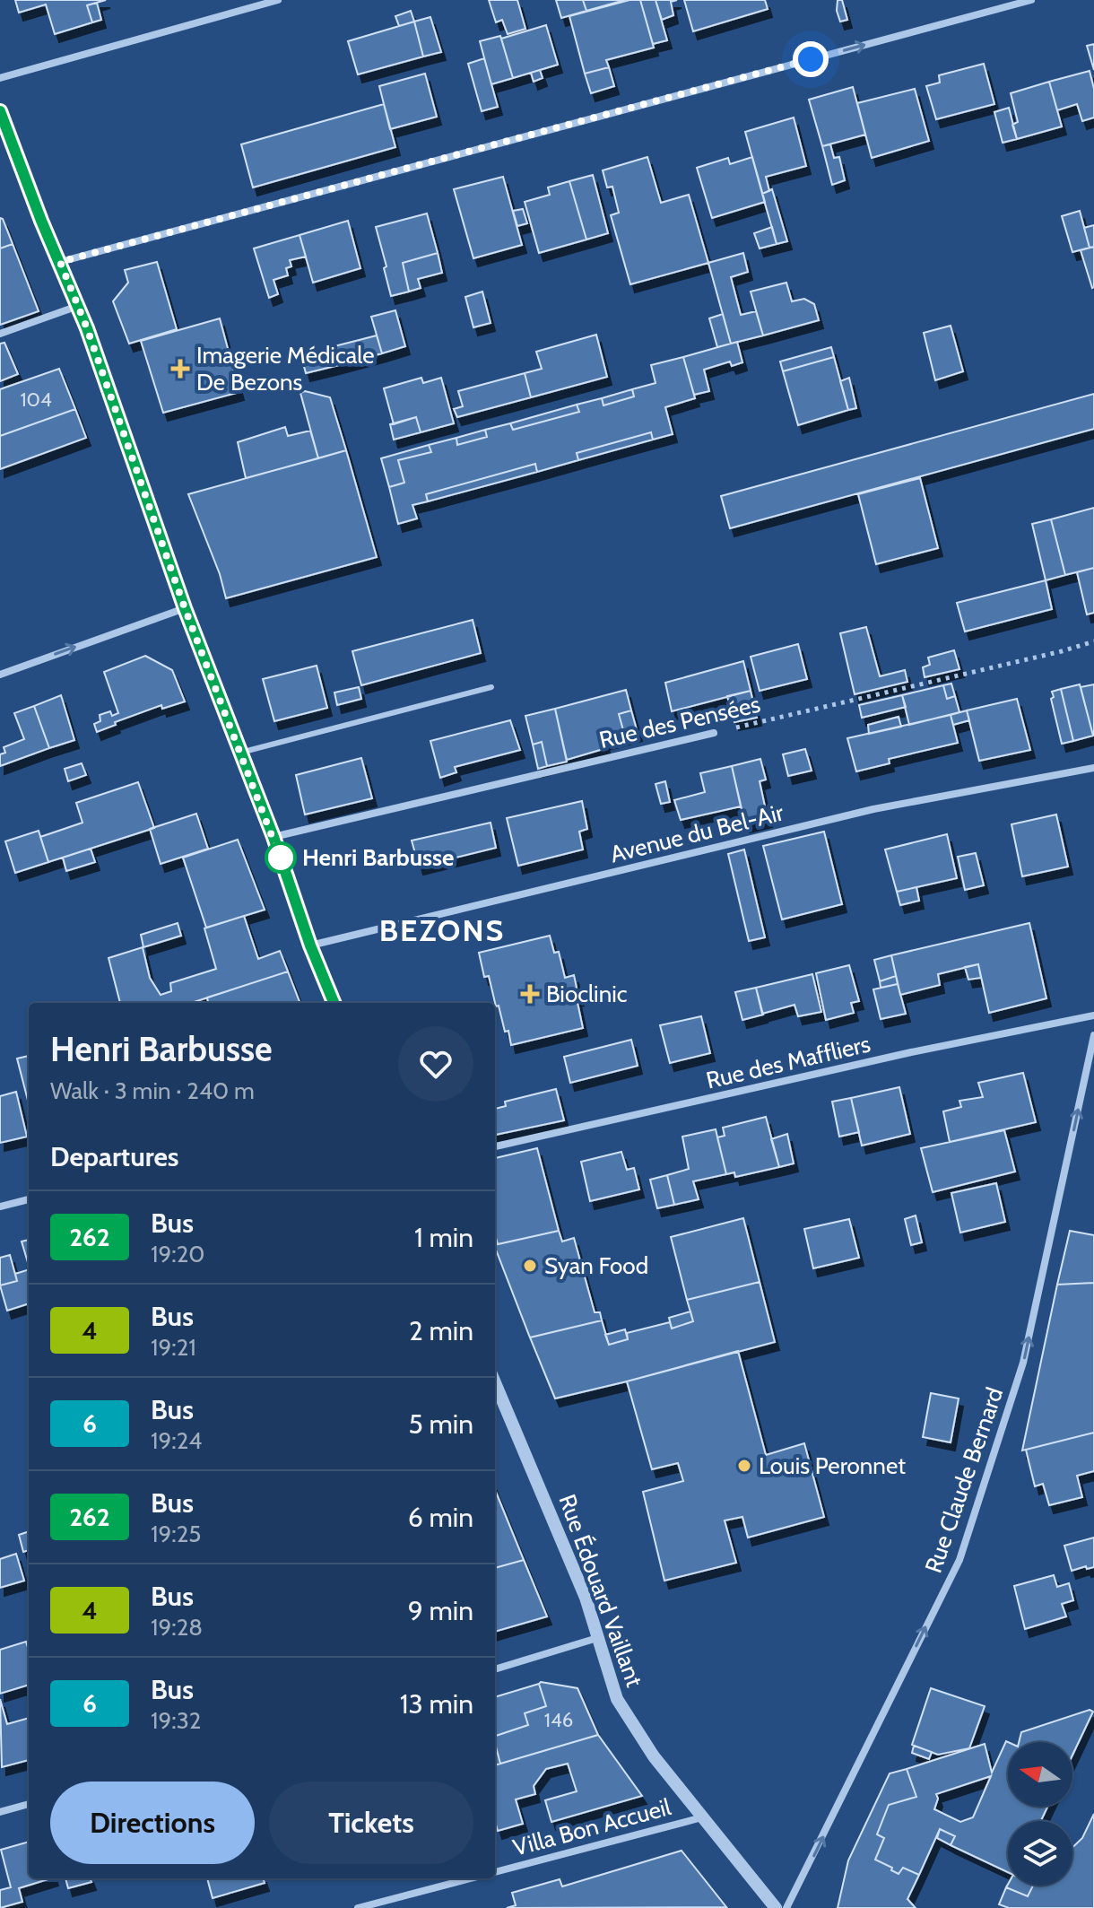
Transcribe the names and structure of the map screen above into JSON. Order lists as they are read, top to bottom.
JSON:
{
  "streets": {
    "street": [
      "Rue des Pensées",
      "Avenue du Bel-Air",
      "Rue des Maffliers",
      "Rue Claude Bernard",
      "Rue Édouard Vaillant",
      "Villa Bon Accueil"
    ]
  },
  "crossings": [
    ["Rue Édouard Vaillant", "Villa Bon Accueil"]
  ],
  "one_way": ["Rue Claude Bernard"],
  "districts": ["BEZONS"],
  "places": {
    "health": ["Imagerie Médicale De Bezons", "Bioclinic"],
    "other": ["Henri Barbusse", "Syan Food", "Louis Peronnet"]
  },
  "lines": ["bus line 262"],
  "house_numbers": ["104", "146"],
  "north": "left",
  "page": {
    "heading": [
      ["Henri Barbusse", "Walk · 3 min · 240 m"],
      "Departures"
    ],
    "list": [
      {
        "mark": "262",
        "name": "Bus",
        "note": "19:20",
        "value": "1 min"
      },
      {
        "mark": "4",
        "name": "Bus",
        "note": "19:21",
        "value": "2 min"
      },
      {
        "mark": "6",
        "name": "Bus",
        "note": "19:24",
        "value": "5 min"
      },
      {
        "mark": "262",
        "name": "Bus",
        "note": "19:25",
        "value": "6 min"
      },
      {
        "mark": "4",
        "name": "Bus",
        "note": "19:28",
        "value": "9 min"
      },
      {
        "mark": "6",
        "name": "Bus",
        "note": "19:32",
        "value": "13 min"
      }
    ],
    "buttons": ["Directions", "Tickets"]
  }
}
